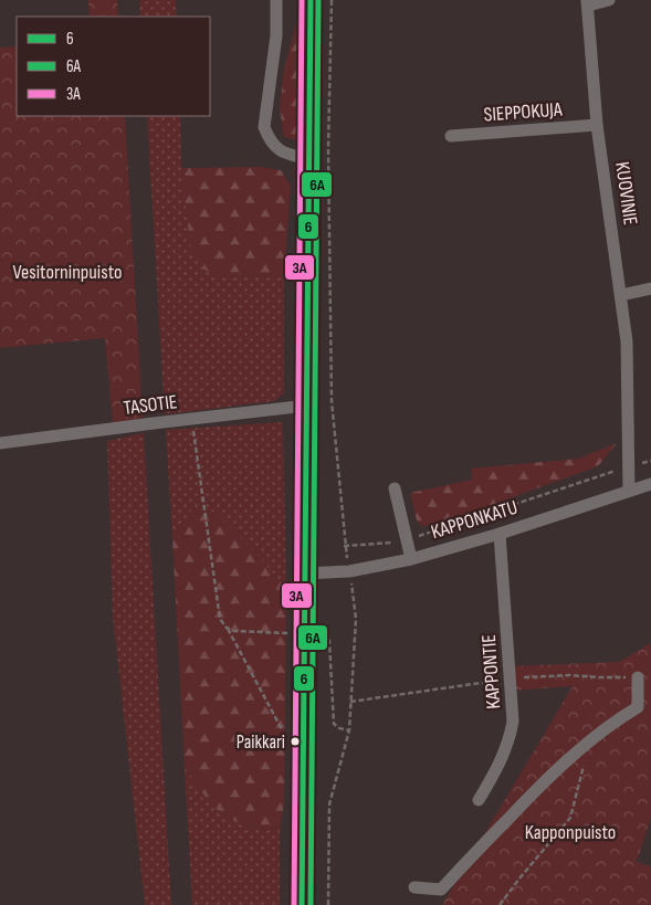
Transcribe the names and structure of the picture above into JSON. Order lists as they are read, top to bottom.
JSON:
{
  "streets": {
    "street": [
      "SIEPPOKUJA",
      "KUOVINIE",
      "TASOTIE",
      "KAPPONKATU",
      "KAPPONTIE"
    ]
  },
  "crossings": [
    ["SIEPPOKUJA", "KUOVINIE"],
    ["KUOVINIE", "KAPPONKATU"],
    ["KAPPONKATU", "KAPPONTIE"]
  ],
  "parks": ["Vesitorninpuisto", "Kapponpuisto"],
  "places": ["Paikkari"],
  "lines": ["transit line 6", "transit line 6A", "transit line 3A"],
  "legend": ["6", "6A", "3A"]
}
